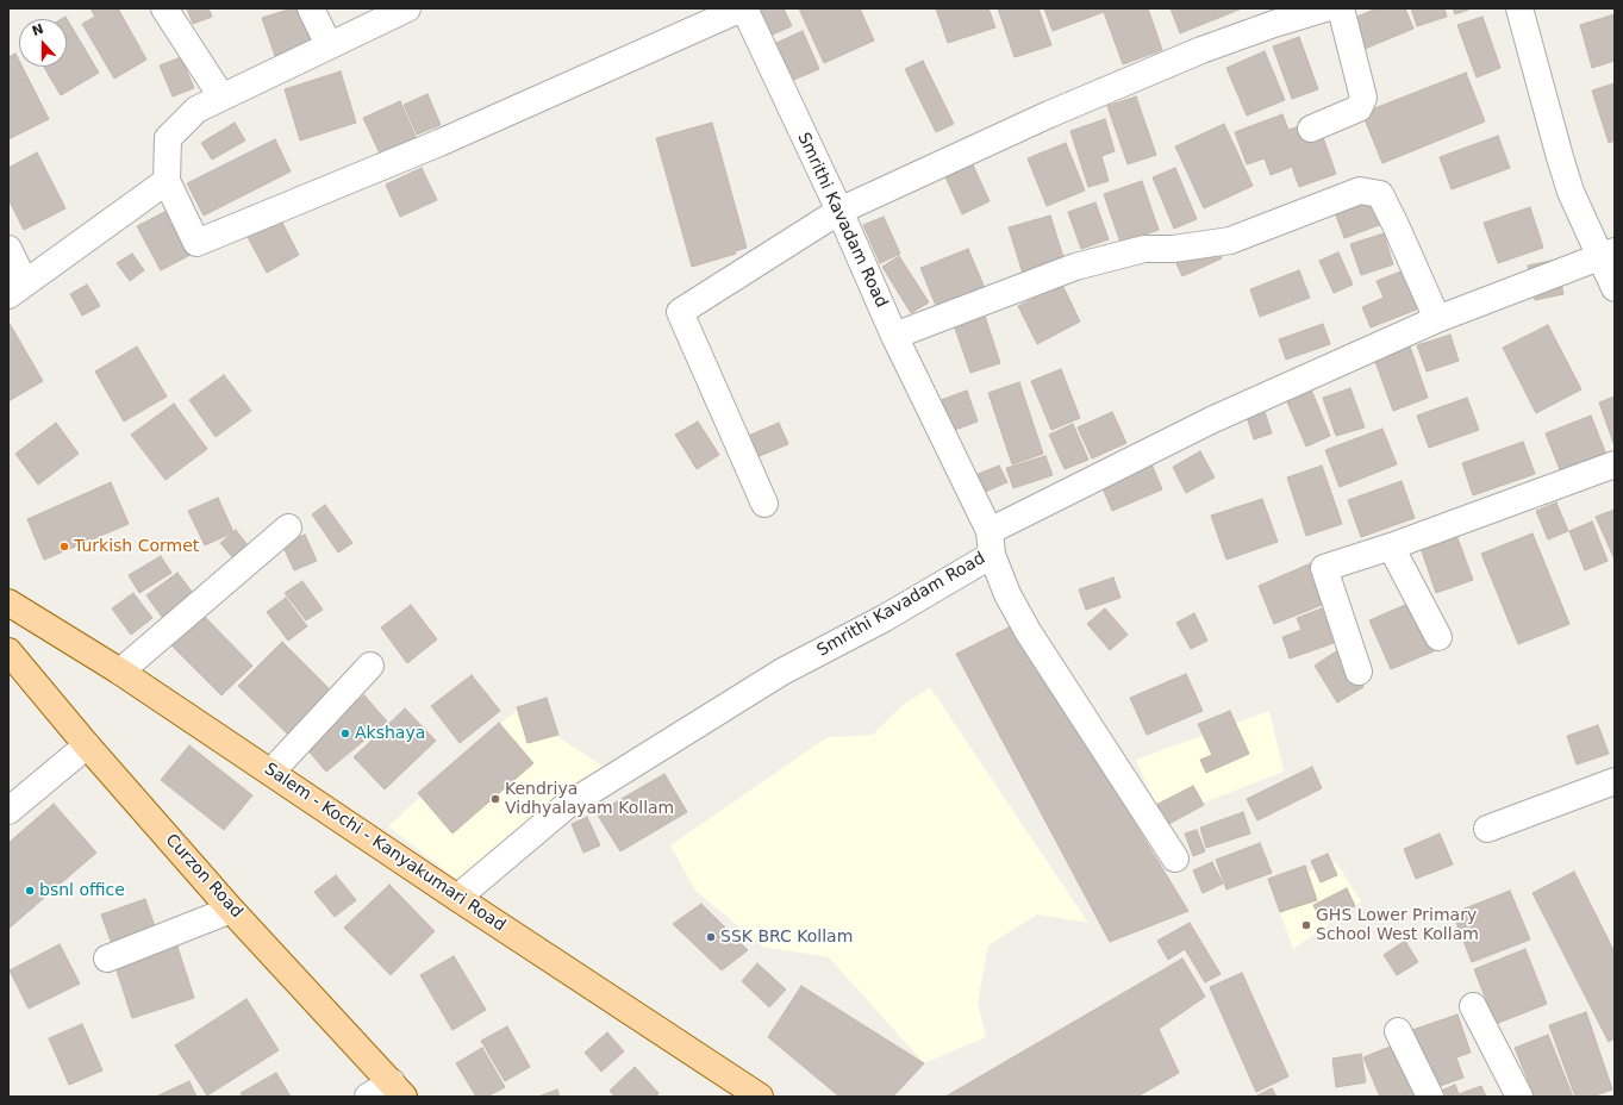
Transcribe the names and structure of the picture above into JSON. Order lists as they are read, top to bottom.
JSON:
{
  "streets": {
    "main road": ["Salem - Kochi - Kanyakumari Road", "Curzon Road"],
    "street": ["Smrithi Kavadam Road"]
  },
  "crossings": [
    ["Smrithi Kavadam Road", "Salem - Kochi - Kanyakumari Road"]
  ],
  "places": [
    "Turkish Cormet",
    "Akshaya",
    "Kendriya Vidhyalayam Kollam",
    "bsnl office",
    "GHS Lower Primary School West Kollam",
    "SSK BRC Kollam"
  ],
  "north": "top"
}
